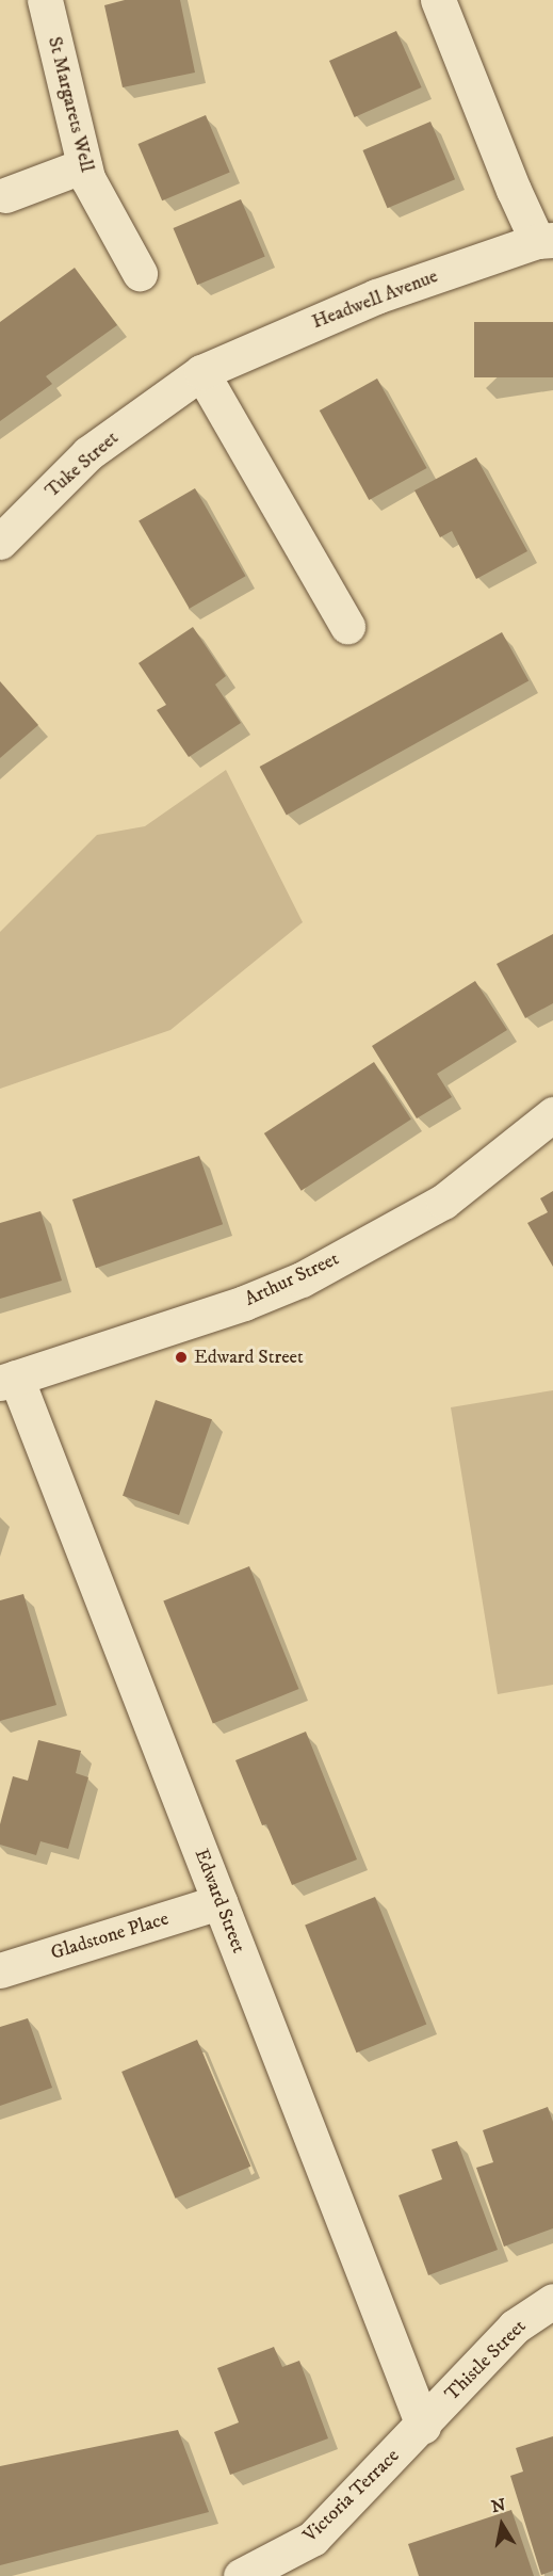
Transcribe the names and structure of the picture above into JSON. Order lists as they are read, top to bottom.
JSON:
{
  "streets": {
    "street": [
      "St Margarets Well",
      "Headwell Avenue",
      "Tuke Street",
      "Arthur Street",
      "Edward Street",
      "Gladstone Place",
      "Thistle Street",
      "Victoria Terrace"
    ]
  },
  "crossings": [
    ["Headwell Avenue", "Tuke Street"],
    ["Arthur Street", "Edward Street"],
    ["Edward Street", "Gladstone Place"],
    ["Edward Street", "Thistle Street"],
    ["Edward Street", "Victoria Terrace"],
    ["Thistle Street", "Victoria Terrace"]
  ],
  "places": ["Edward Street"],
  "north": "top"
}
